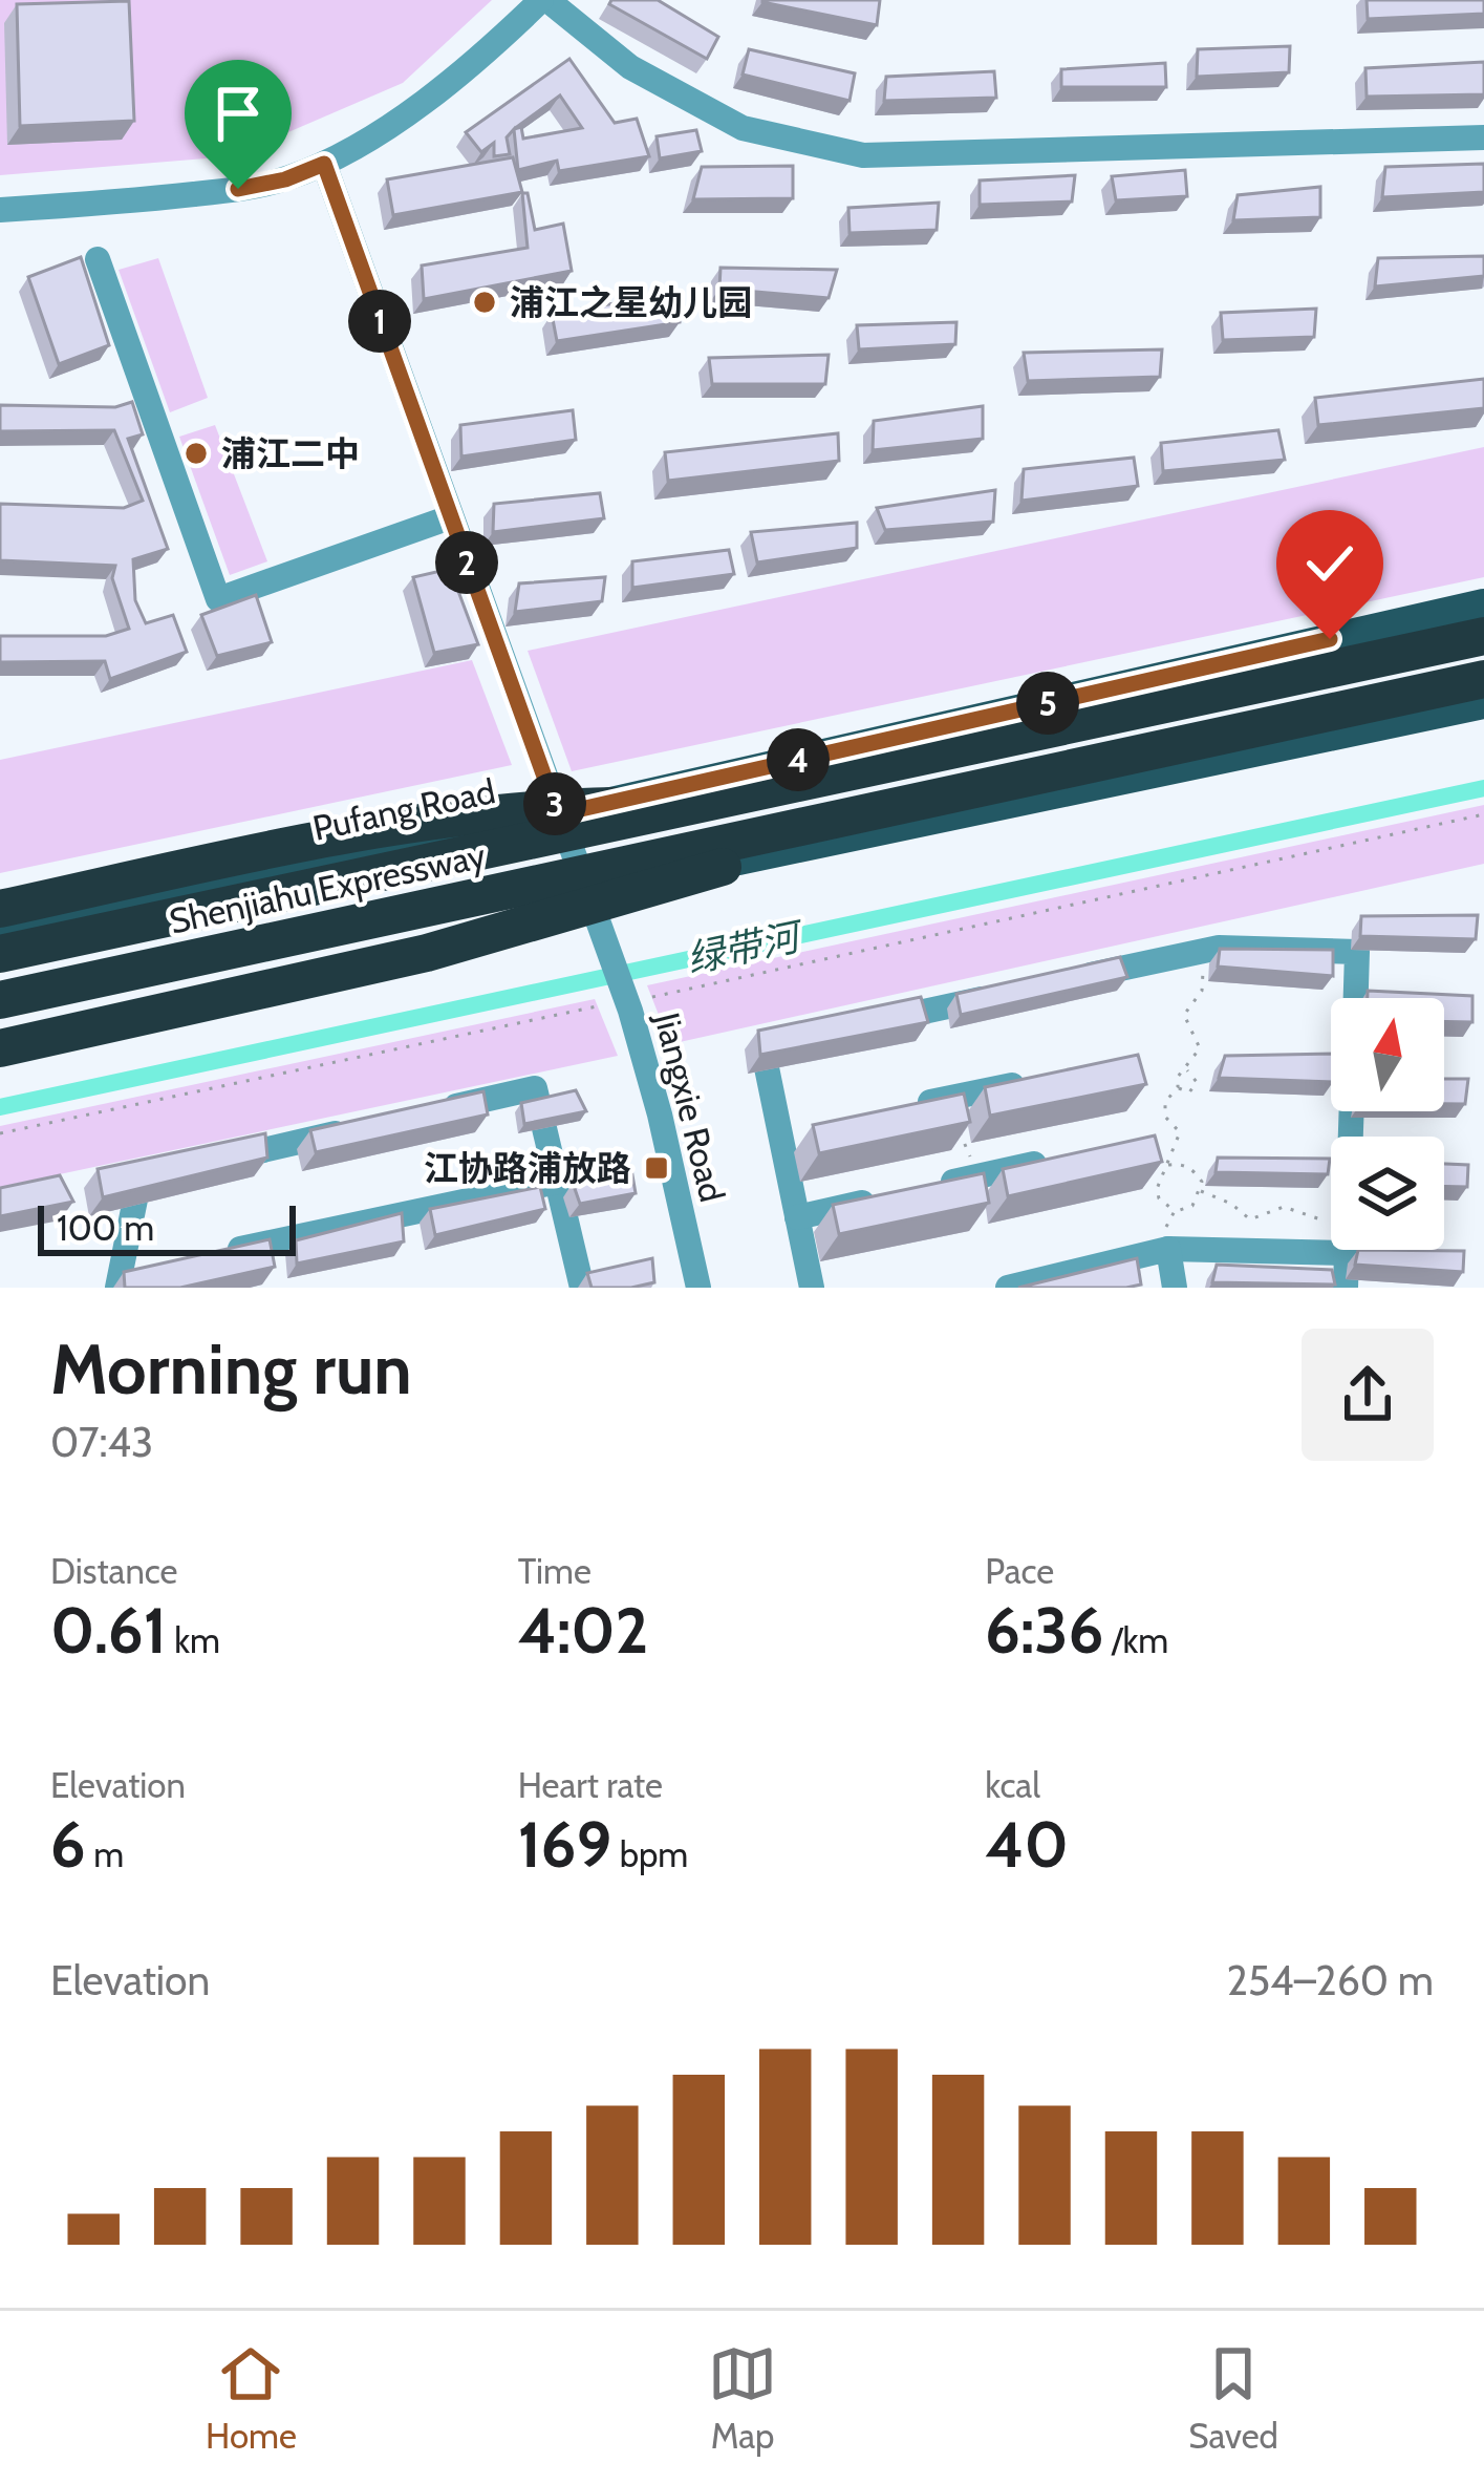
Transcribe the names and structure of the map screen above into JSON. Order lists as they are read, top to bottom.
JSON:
{
  "streets": {
    "highway": ["Shenjiahu Expressway"],
    "main road": ["Pufang Road"],
    "street": ["Jiangxie Road"]
  },
  "crossings": [
    ["Pufang Road", "Jiangxie Road"]
  ],
  "water": ["绿带河"],
  "places": {
    "other": ["浦江之星幼儿园", "浦江二中"],
    "transit": ["江协路浦放路"]
  },
  "scale_bar": "100 m",
  "north": "top",
  "page": {
    "pins": [
      "1",
      "2",
      "5",
      "4",
      "3"
    ],
    "scale": "100 m",
    "heading": ["Morning run", "07:43"],
    "stats": [
      ["Distance", "0.61 km"],
      ["Time", "4:02"],
      ["Pace", "6:36 /km"],
      ["Elevation", "6 m"],
      ["Heart rate", "169 bpm"],
      ["kcal", "40"]
    ],
    "chart": ["Elevation", "254–260 m"],
    "tabs": ["Home", "Map", "Saved"]
  }
}
